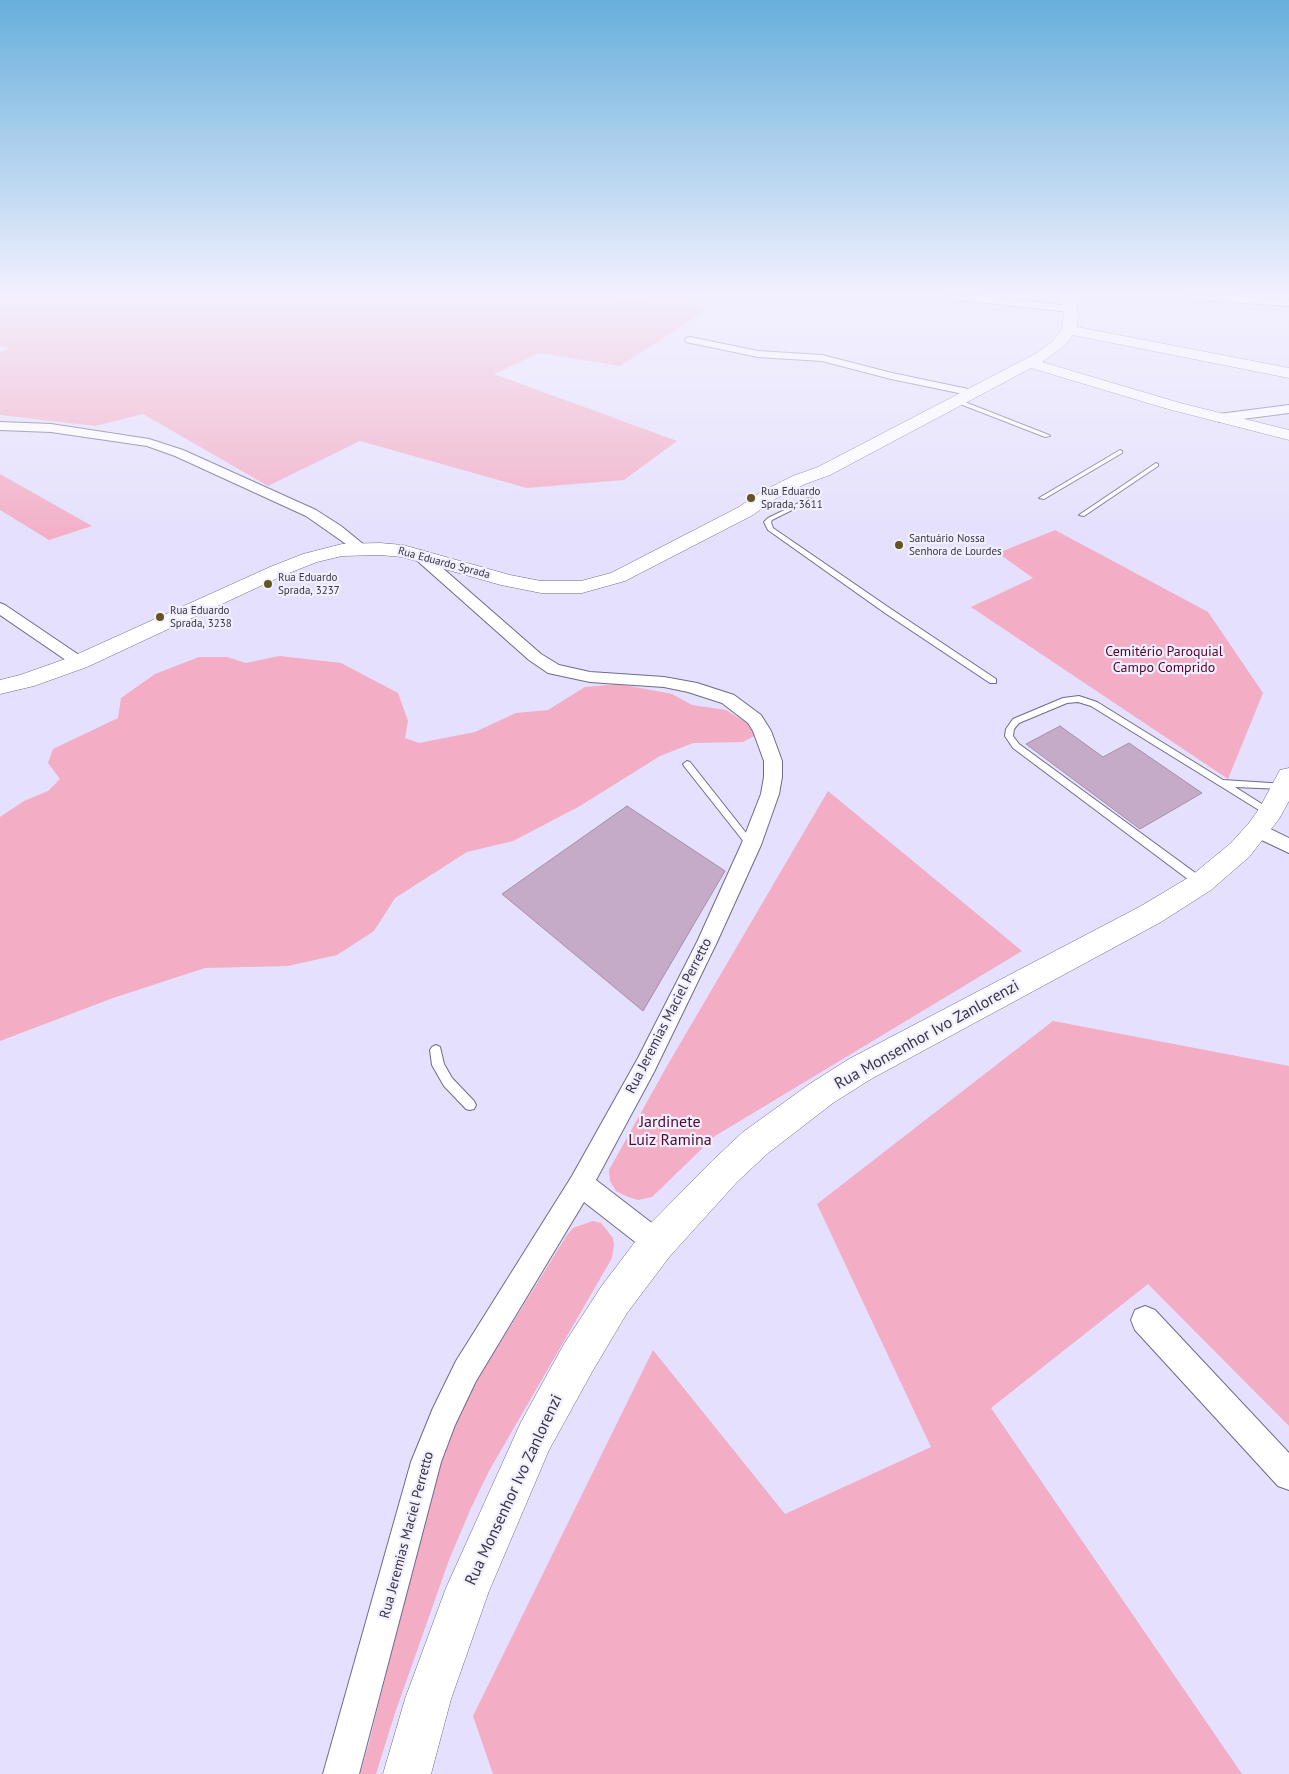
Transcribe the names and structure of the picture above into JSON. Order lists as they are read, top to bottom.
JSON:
{
  "streets": {
    "main road": ["Rua Eduardo Sprada", "Rua Monsenhor Ivo Zanlorenzi"],
    "street": ["Rua Jeremias Maciel Perretto"]
  },
  "crossings": [
    ["Rua Eduardo Sprada", "Rua Jeremias Maciel Perretto"]
  ],
  "parks": ["Cemitério Paroquial Campo Comprido", "Jardinete Luiz Ramina"],
  "places": [
    "Rua Eduardo Sprada, 3611",
    "Santuário Nossa Senhora de Lourdes",
    "Rua Eduardo Sprada, 3237",
    "Rua Eduardo Sprada, 3238"
  ]
}
